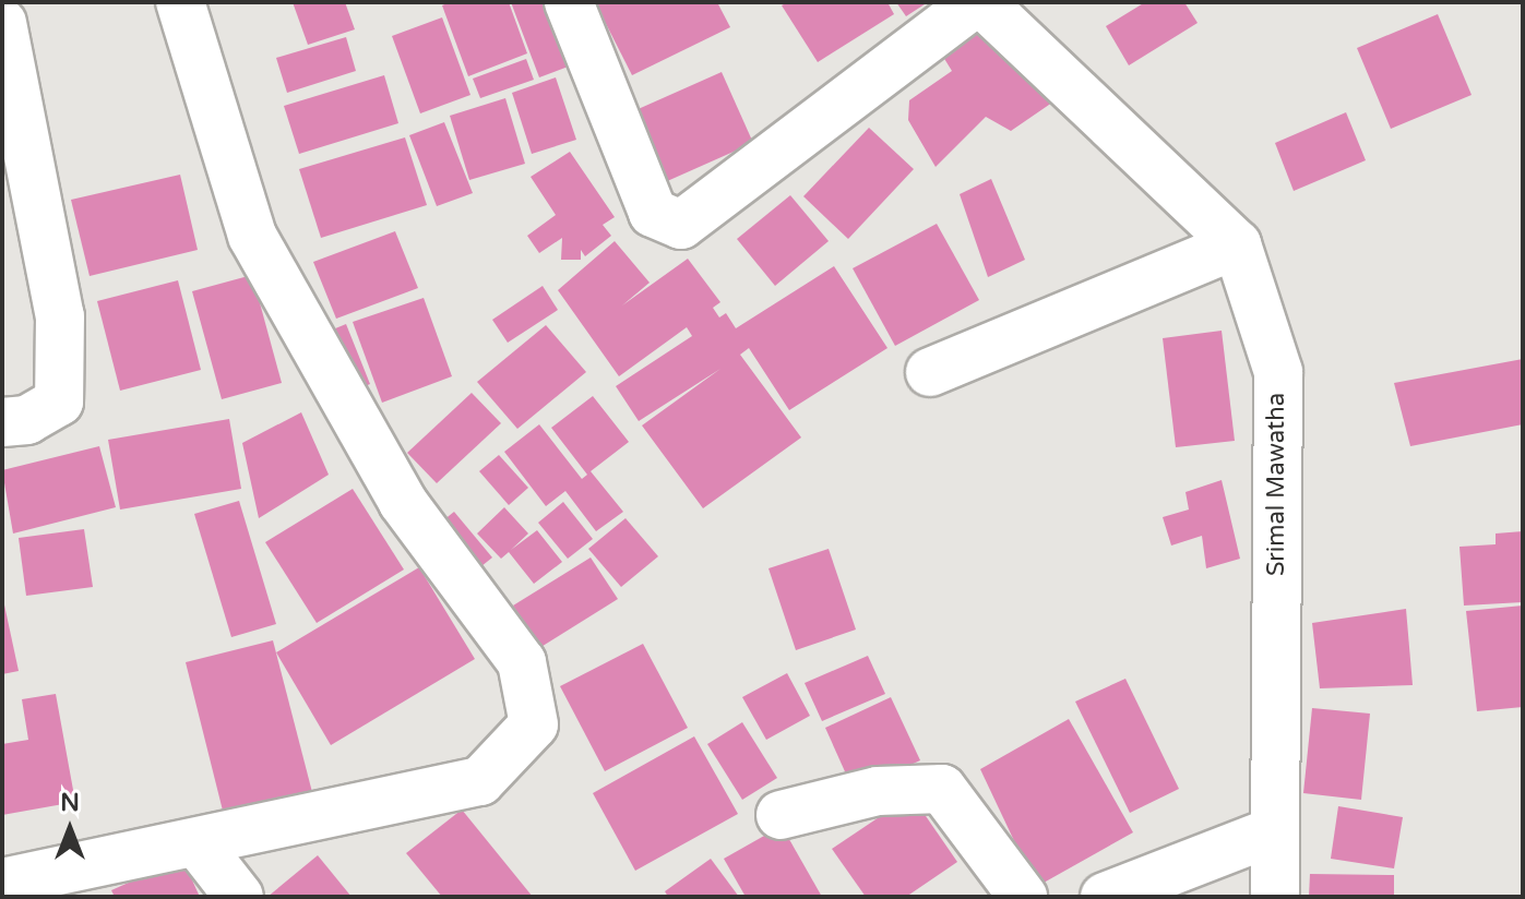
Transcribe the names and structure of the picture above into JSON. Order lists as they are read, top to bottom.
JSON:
{
  "streets": {
    "street": ["Srimal Mawatha"]
  },
  "north": "top"
}
